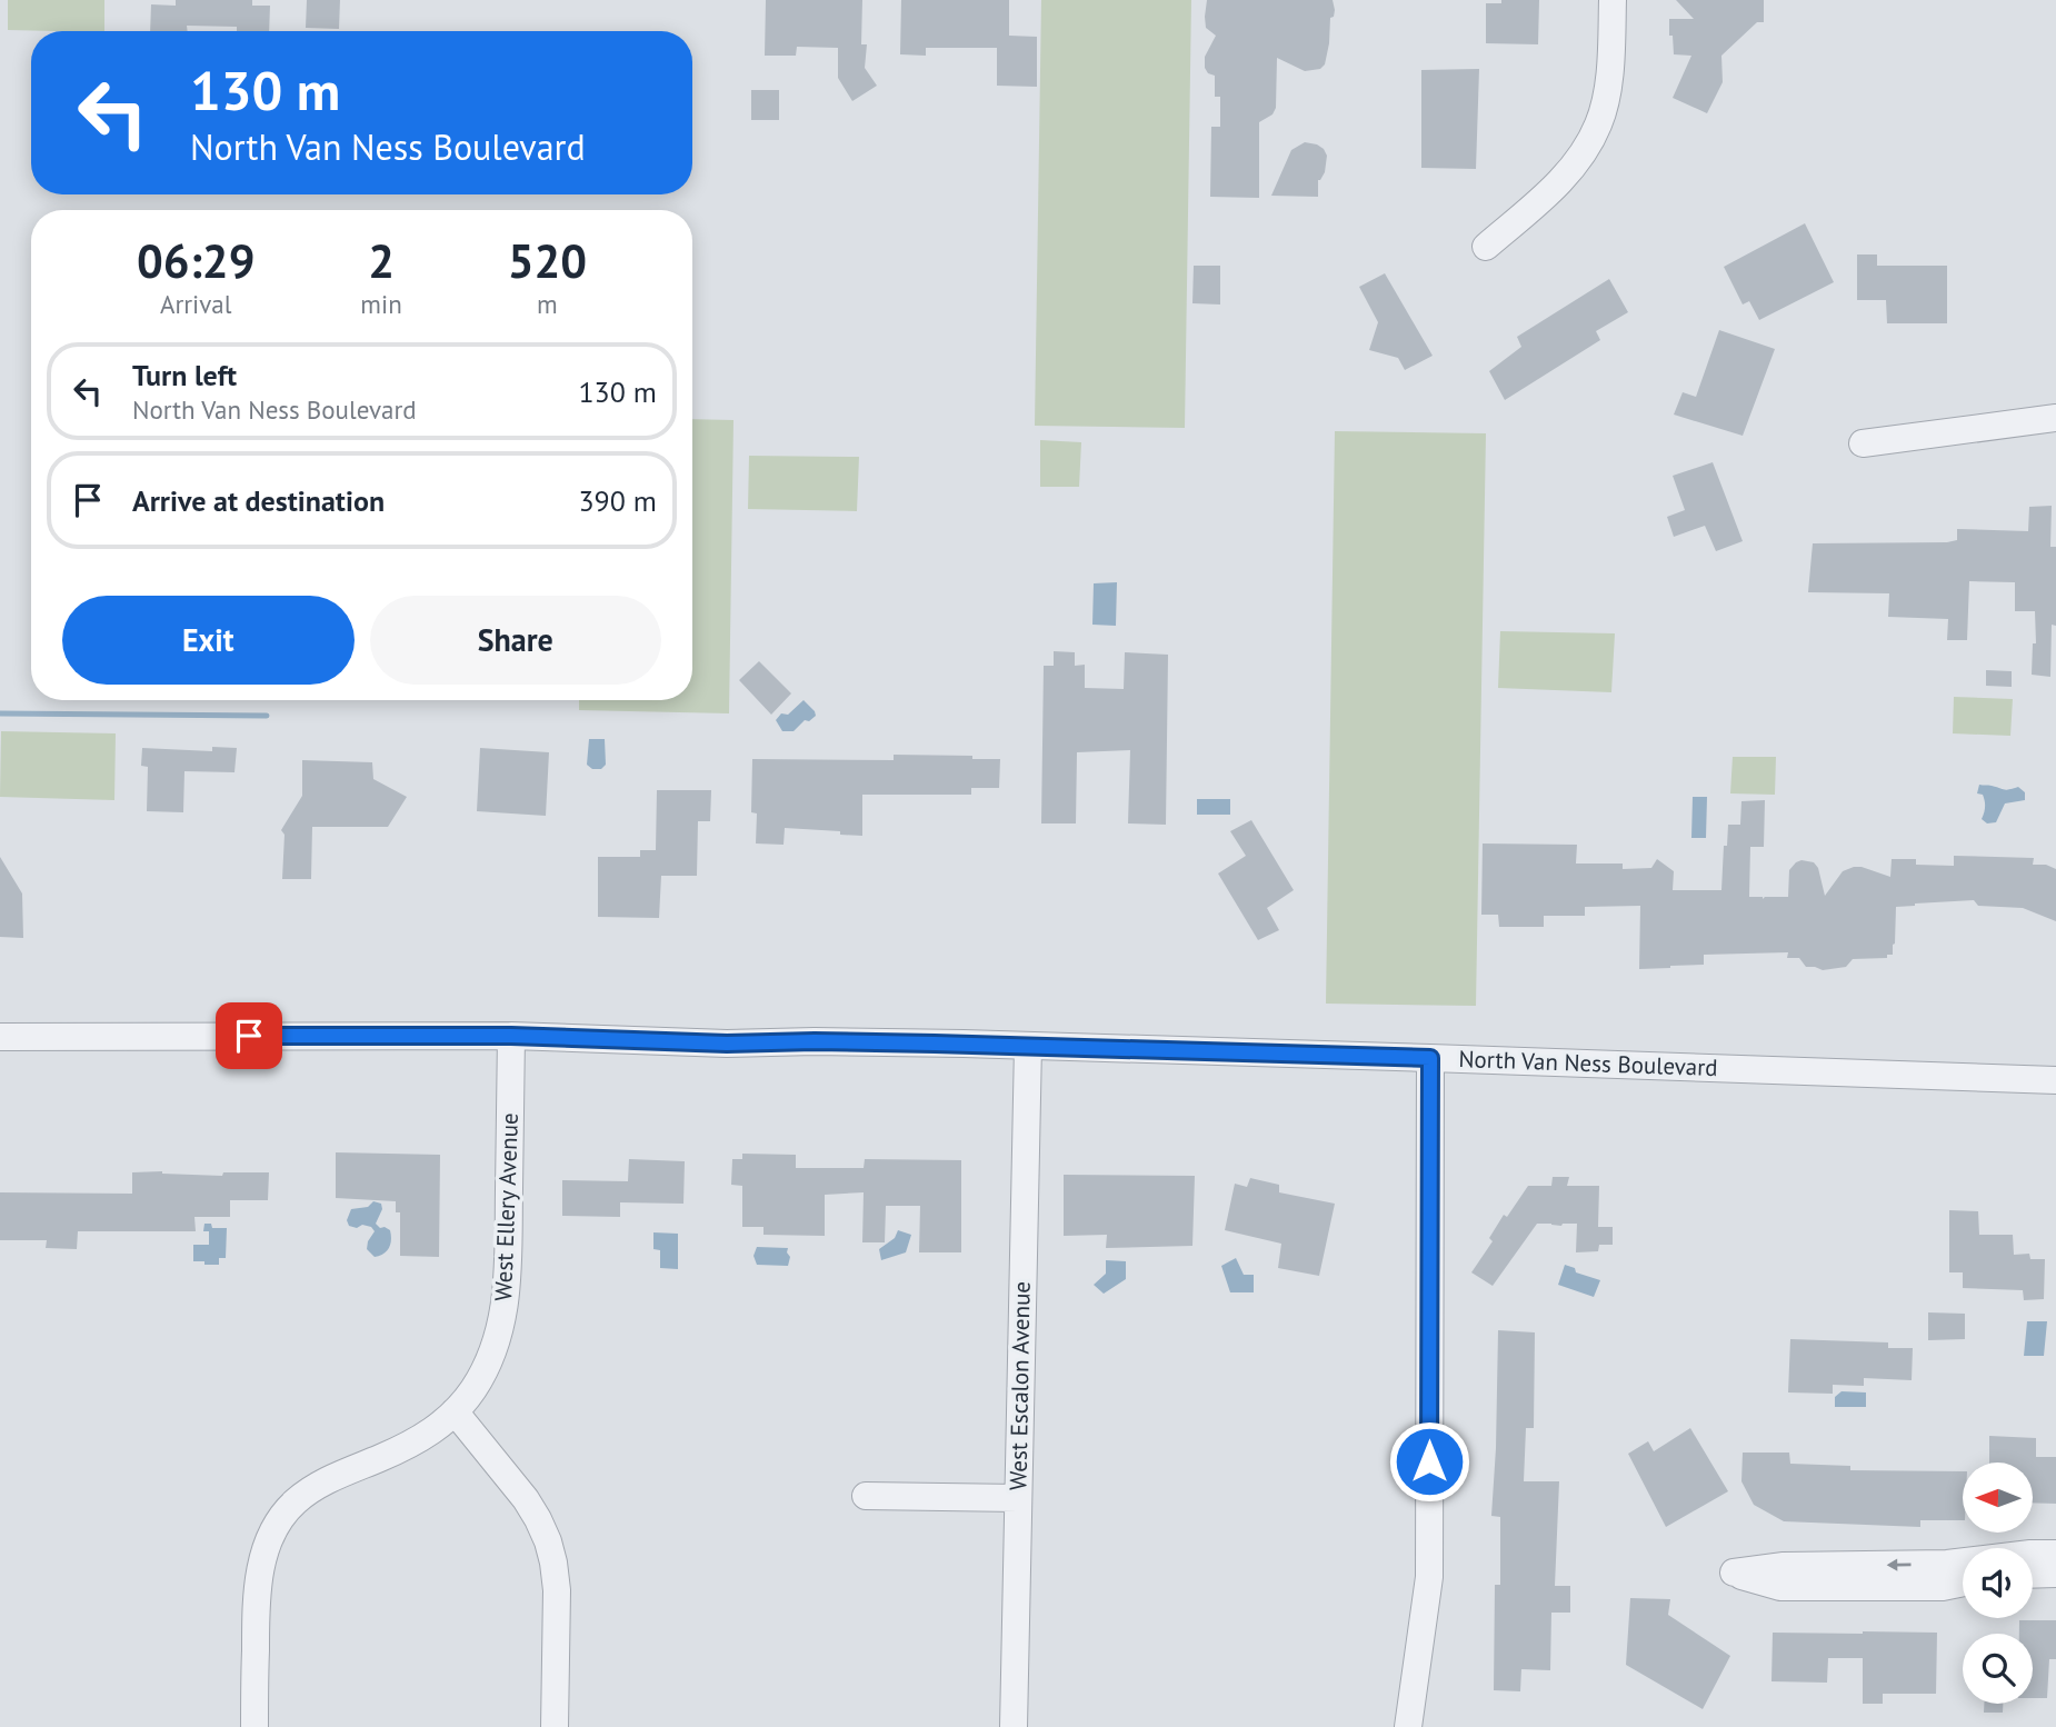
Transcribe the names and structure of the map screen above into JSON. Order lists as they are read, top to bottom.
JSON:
{
  "streets": {
    "street": ["North Van Ness Boulevard", "West Ellery Avenue", "West Escalon Avenue"]
  },
  "crossings": [
    ["North Van Ness Boulevard", "West Ellery Avenue"],
    ["North Van Ness Boulevard", "West Escalon Avenue"]
  ],
  "north": "left",
  "page": {
    "turn": ["130 m", "North Van Ness Boulevard"],
    "eta": [
      "06:29",
      "Arrival",
      "2",
      "min",
      "520",
      "m"
    ],
    "list": [
      {
        "name": "Turn left",
        "note": "North Van Ness Boulevard",
        "value": "130 m"
      },
      {
        "name": "Arrive at destination",
        "value": "390 m"
      }
    ],
    "buttons": ["Exit", "Share"]
  }
}
